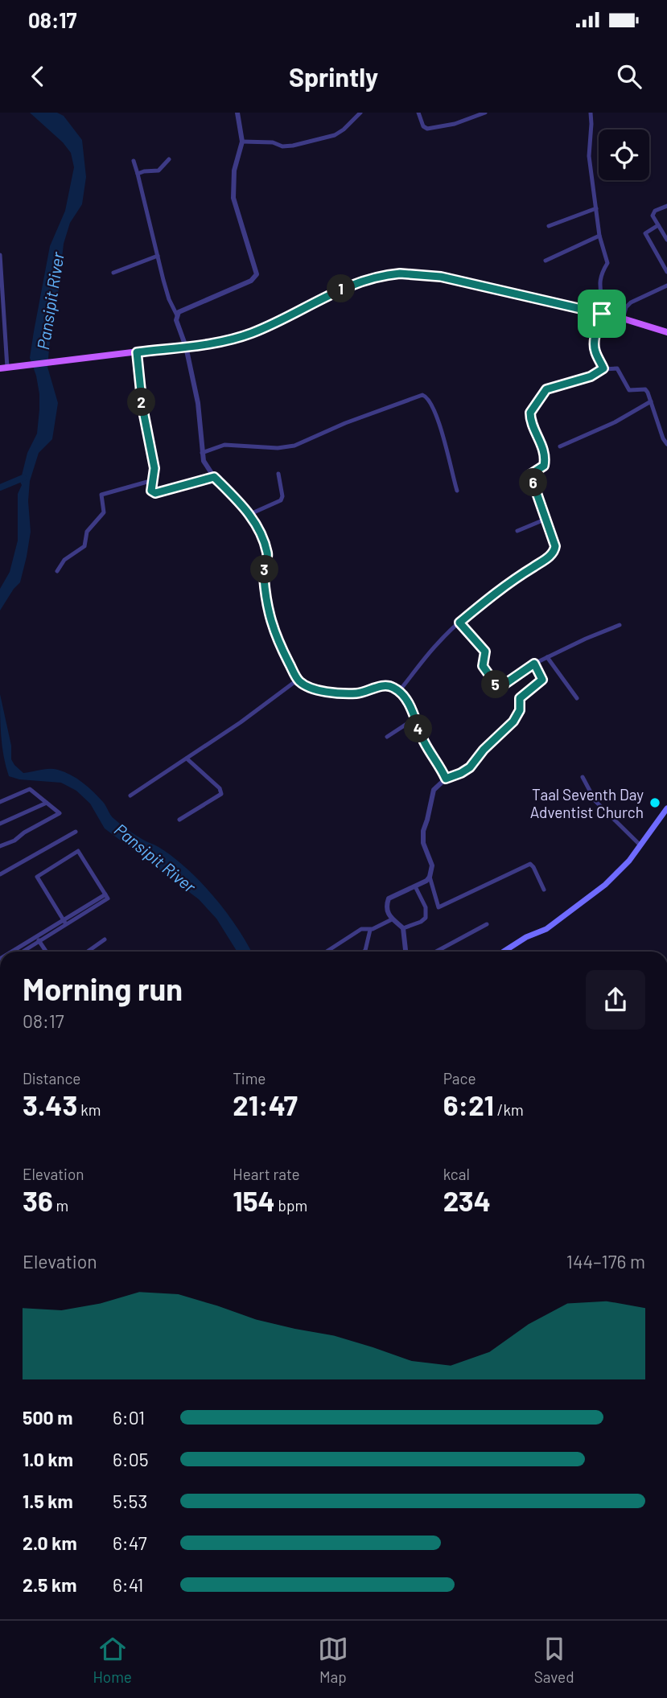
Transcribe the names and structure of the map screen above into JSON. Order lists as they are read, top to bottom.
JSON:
{
  "water": ["Pansipit River"],
  "places": ["Taal Seventh Day Adventist Church"],
  "page": {
    "status": "08:17",
    "header": "Sprintly",
    "pins": [
      "1",
      "2",
      "6",
      "3",
      "5",
      "4"
    ],
    "heading": ["Morning run", "08:17"],
    "stats": [
      ["Distance", "3.43 km"],
      ["Time", "21:47"],
      ["Pace", "6:21 /km"],
      ["Elevation", "36 m"],
      ["Heart rate", "154 bpm"],
      ["kcal", "234"]
    ],
    "chart": ["Elevation", "144–176 m"],
    "list": [
      {
        "name": "500 m",
        "note": "6:01"
      },
      {
        "name": "1.0 km",
        "note": "6:05"
      },
      {
        "name": "1.5 km",
        "note": "5:53"
      },
      {
        "name": "2.0 km",
        "note": "6:47"
      },
      {
        "name": "2.5 km",
        "note": "6:41"
      }
    ],
    "tabs": ["Home", "Map", "Saved"]
  }
}
